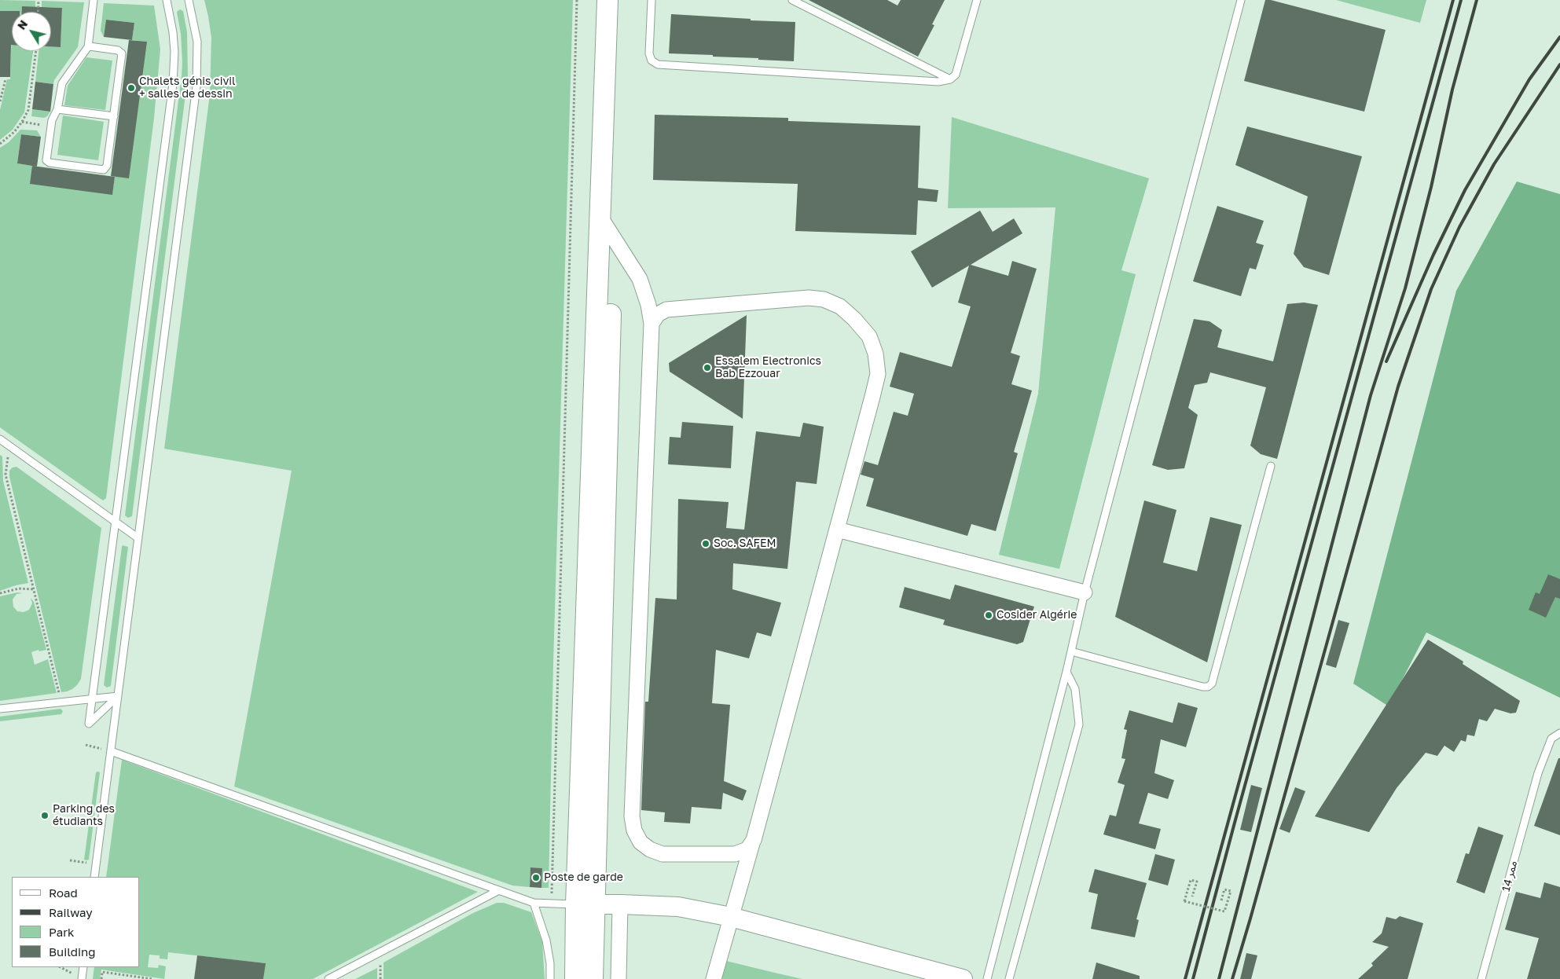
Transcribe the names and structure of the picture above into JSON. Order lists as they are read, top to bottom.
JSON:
{
  "streets": {
    "lane": ["ممر 14"]
  },
  "places": [
    "Chalets génis civil + salles de dessin",
    "Essalem Electronics Bab Ezzouar",
    "Soc. SAFEM",
    "Cosider Algérie",
    "Parking des étudiants",
    "Poste de garde"
  ],
  "legend": [
    "Road",
    "Railway",
    "Park",
    "Building"
  ],
  "north": "top left"
}
